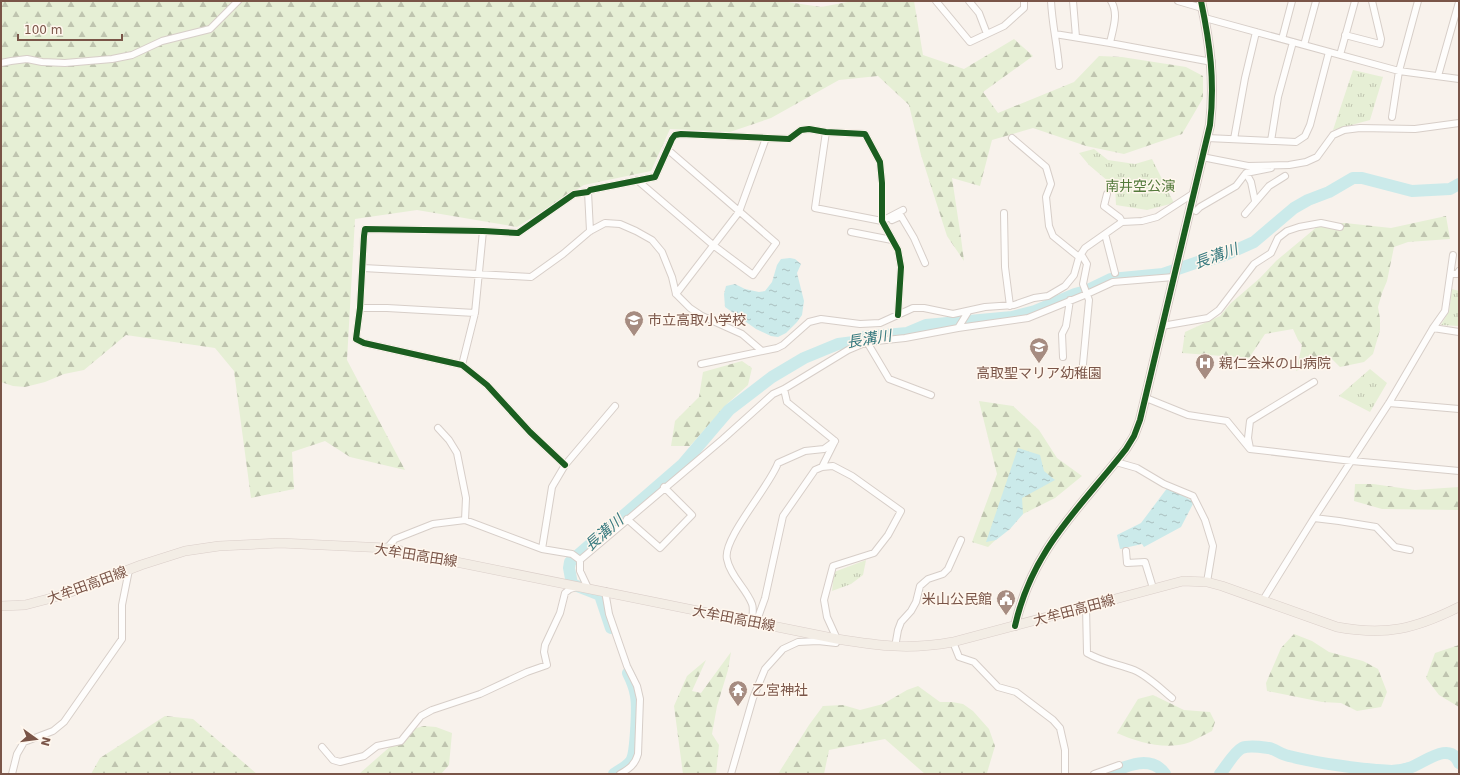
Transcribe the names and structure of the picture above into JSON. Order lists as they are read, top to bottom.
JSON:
{
  "streets": {
    "main road": ["大牟田高田線"]
  },
  "water": ["長溝川"],
  "parks": ["南井空公演"],
  "places": {
    "school or university": ["市立高取小学校", "高取聖マリア幼稚園"],
    "hospital": ["親仁会米の山病院"],
    "public building": ["米山公民館"],
    "temple": ["乙宮神社"]
  },
  "scale_bar": "100 m",
  "north": "right"
}
